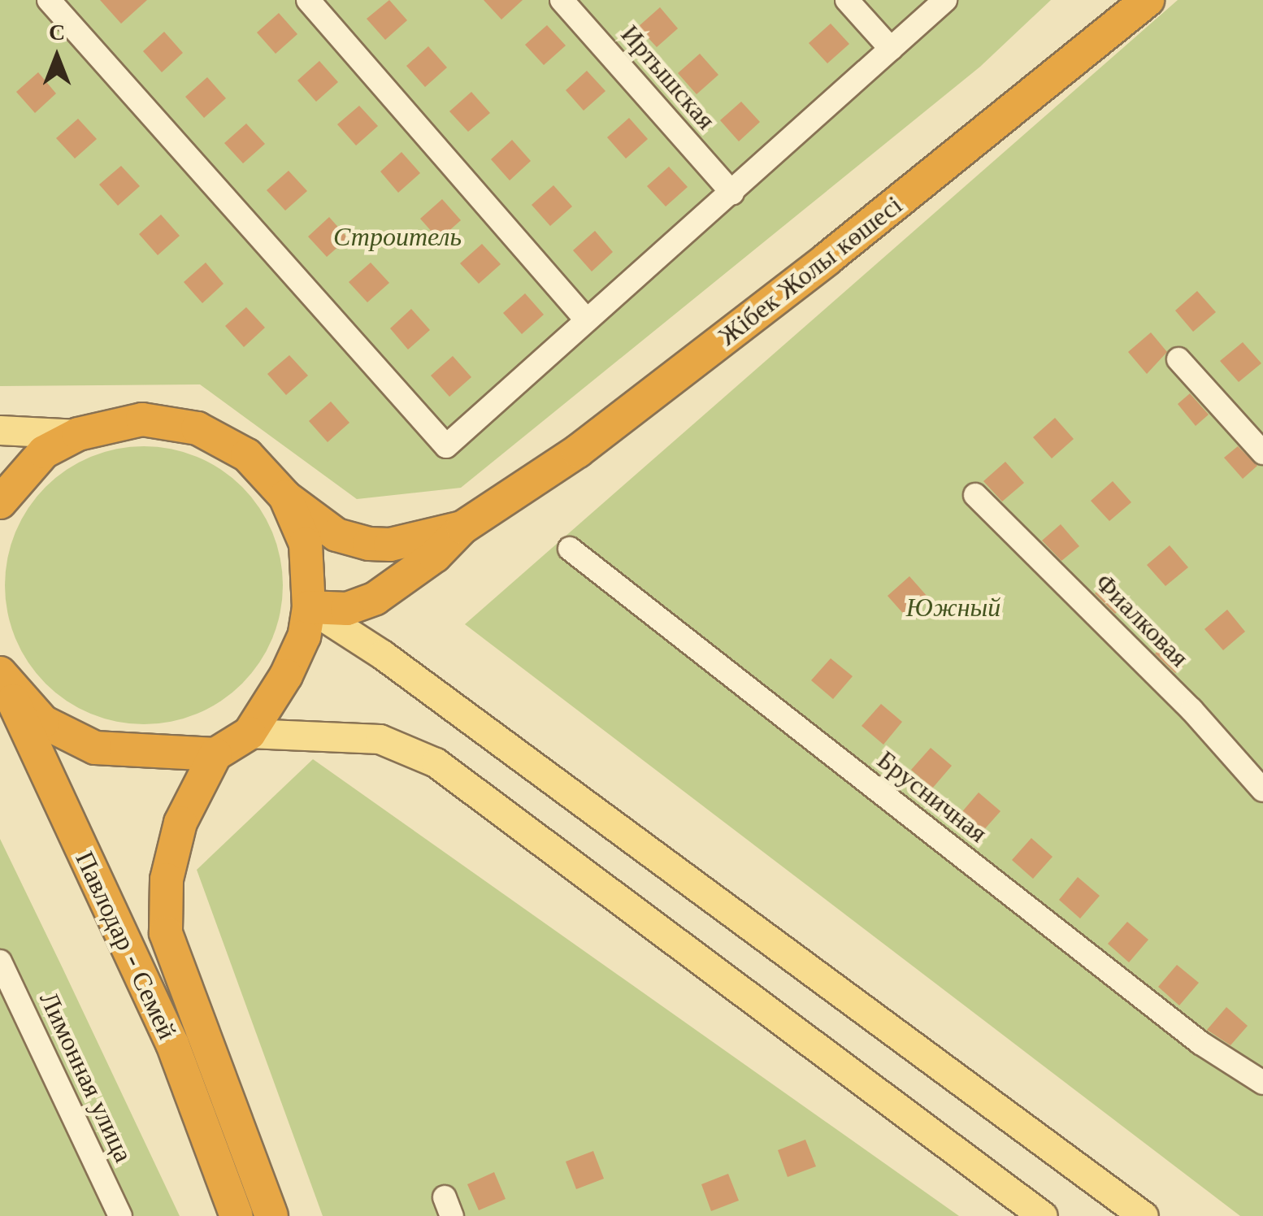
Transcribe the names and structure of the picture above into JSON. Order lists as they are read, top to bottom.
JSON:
{
  "streets": {
    "highway": ["Жібек Жолы көшесі", "Павлодар - Семей"],
    "street": [
      "Иртышская",
      "Фиалковая",
      "Брусничная",
      "Лимонная улица"
    ]
  },
  "parks": ["Строитель", "Южный"],
  "north": "top"
}
